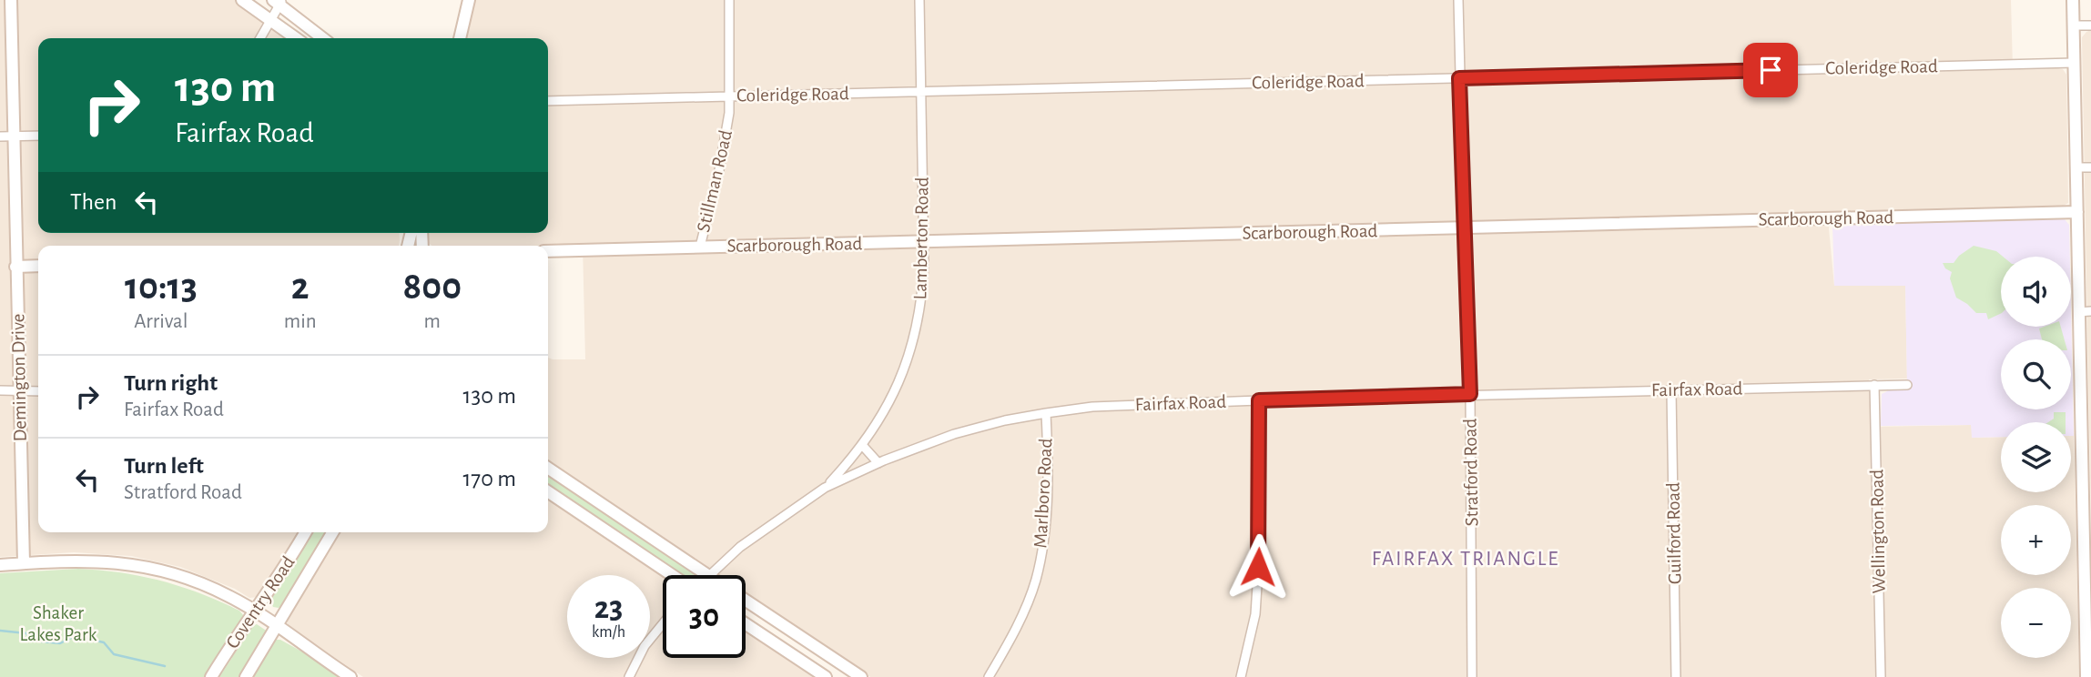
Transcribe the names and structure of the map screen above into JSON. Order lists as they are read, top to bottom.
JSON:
{
  "streets": {
    "street": [
      "Coleridge Road",
      "Stillman Road",
      "Scarborough Road",
      "Lamberton Road",
      "Demington Drive",
      "Fairfax Road",
      "Stratford Road",
      "Marlboro Road",
      "Wellington Road",
      "Guilford Road",
      "Coventry Road"
    ]
  },
  "crossings": [
    ["Coleridge Road", "Stillman Road"],
    ["Coleridge Road", "Lamberton Road"],
    ["Coleridge Road", "Stratford Road"],
    ["Stillman Road", "Scarborough Road"],
    ["Scarborough Road", "Lamberton Road"],
    ["Scarborough Road", "Stratford Road"],
    ["Lamberton Road", "Fairfax Road"],
    ["Fairfax Road", "Stratford Road"],
    ["Fairfax Road", "Marlboro Road"],
    ["Fairfax Road", "Wellington Road"],
    ["Fairfax Road", "Guilford Road"]
  ],
  "districts": ["FAIRFAX TRIANGLE"],
  "parks": ["Shaker Lakes Park"],
  "page": {
    "turn": ["130 m", "Fairfax Road"],
    "then": "Then",
    "eta": [
      "10:13",
      "Arrival",
      "2",
      "min",
      "800",
      "m"
    ],
    "map_buttons": ["+", "−"],
    "list": [
      {
        "name": "Turn right",
        "note": "Fairfax Road",
        "value": "130 m"
      },
      {
        "name": "Turn left",
        "note": "Stratford Road",
        "value": "170 m"
      }
    ],
    "speed": "23 km/h",
    "limit": "30"
  }
}
